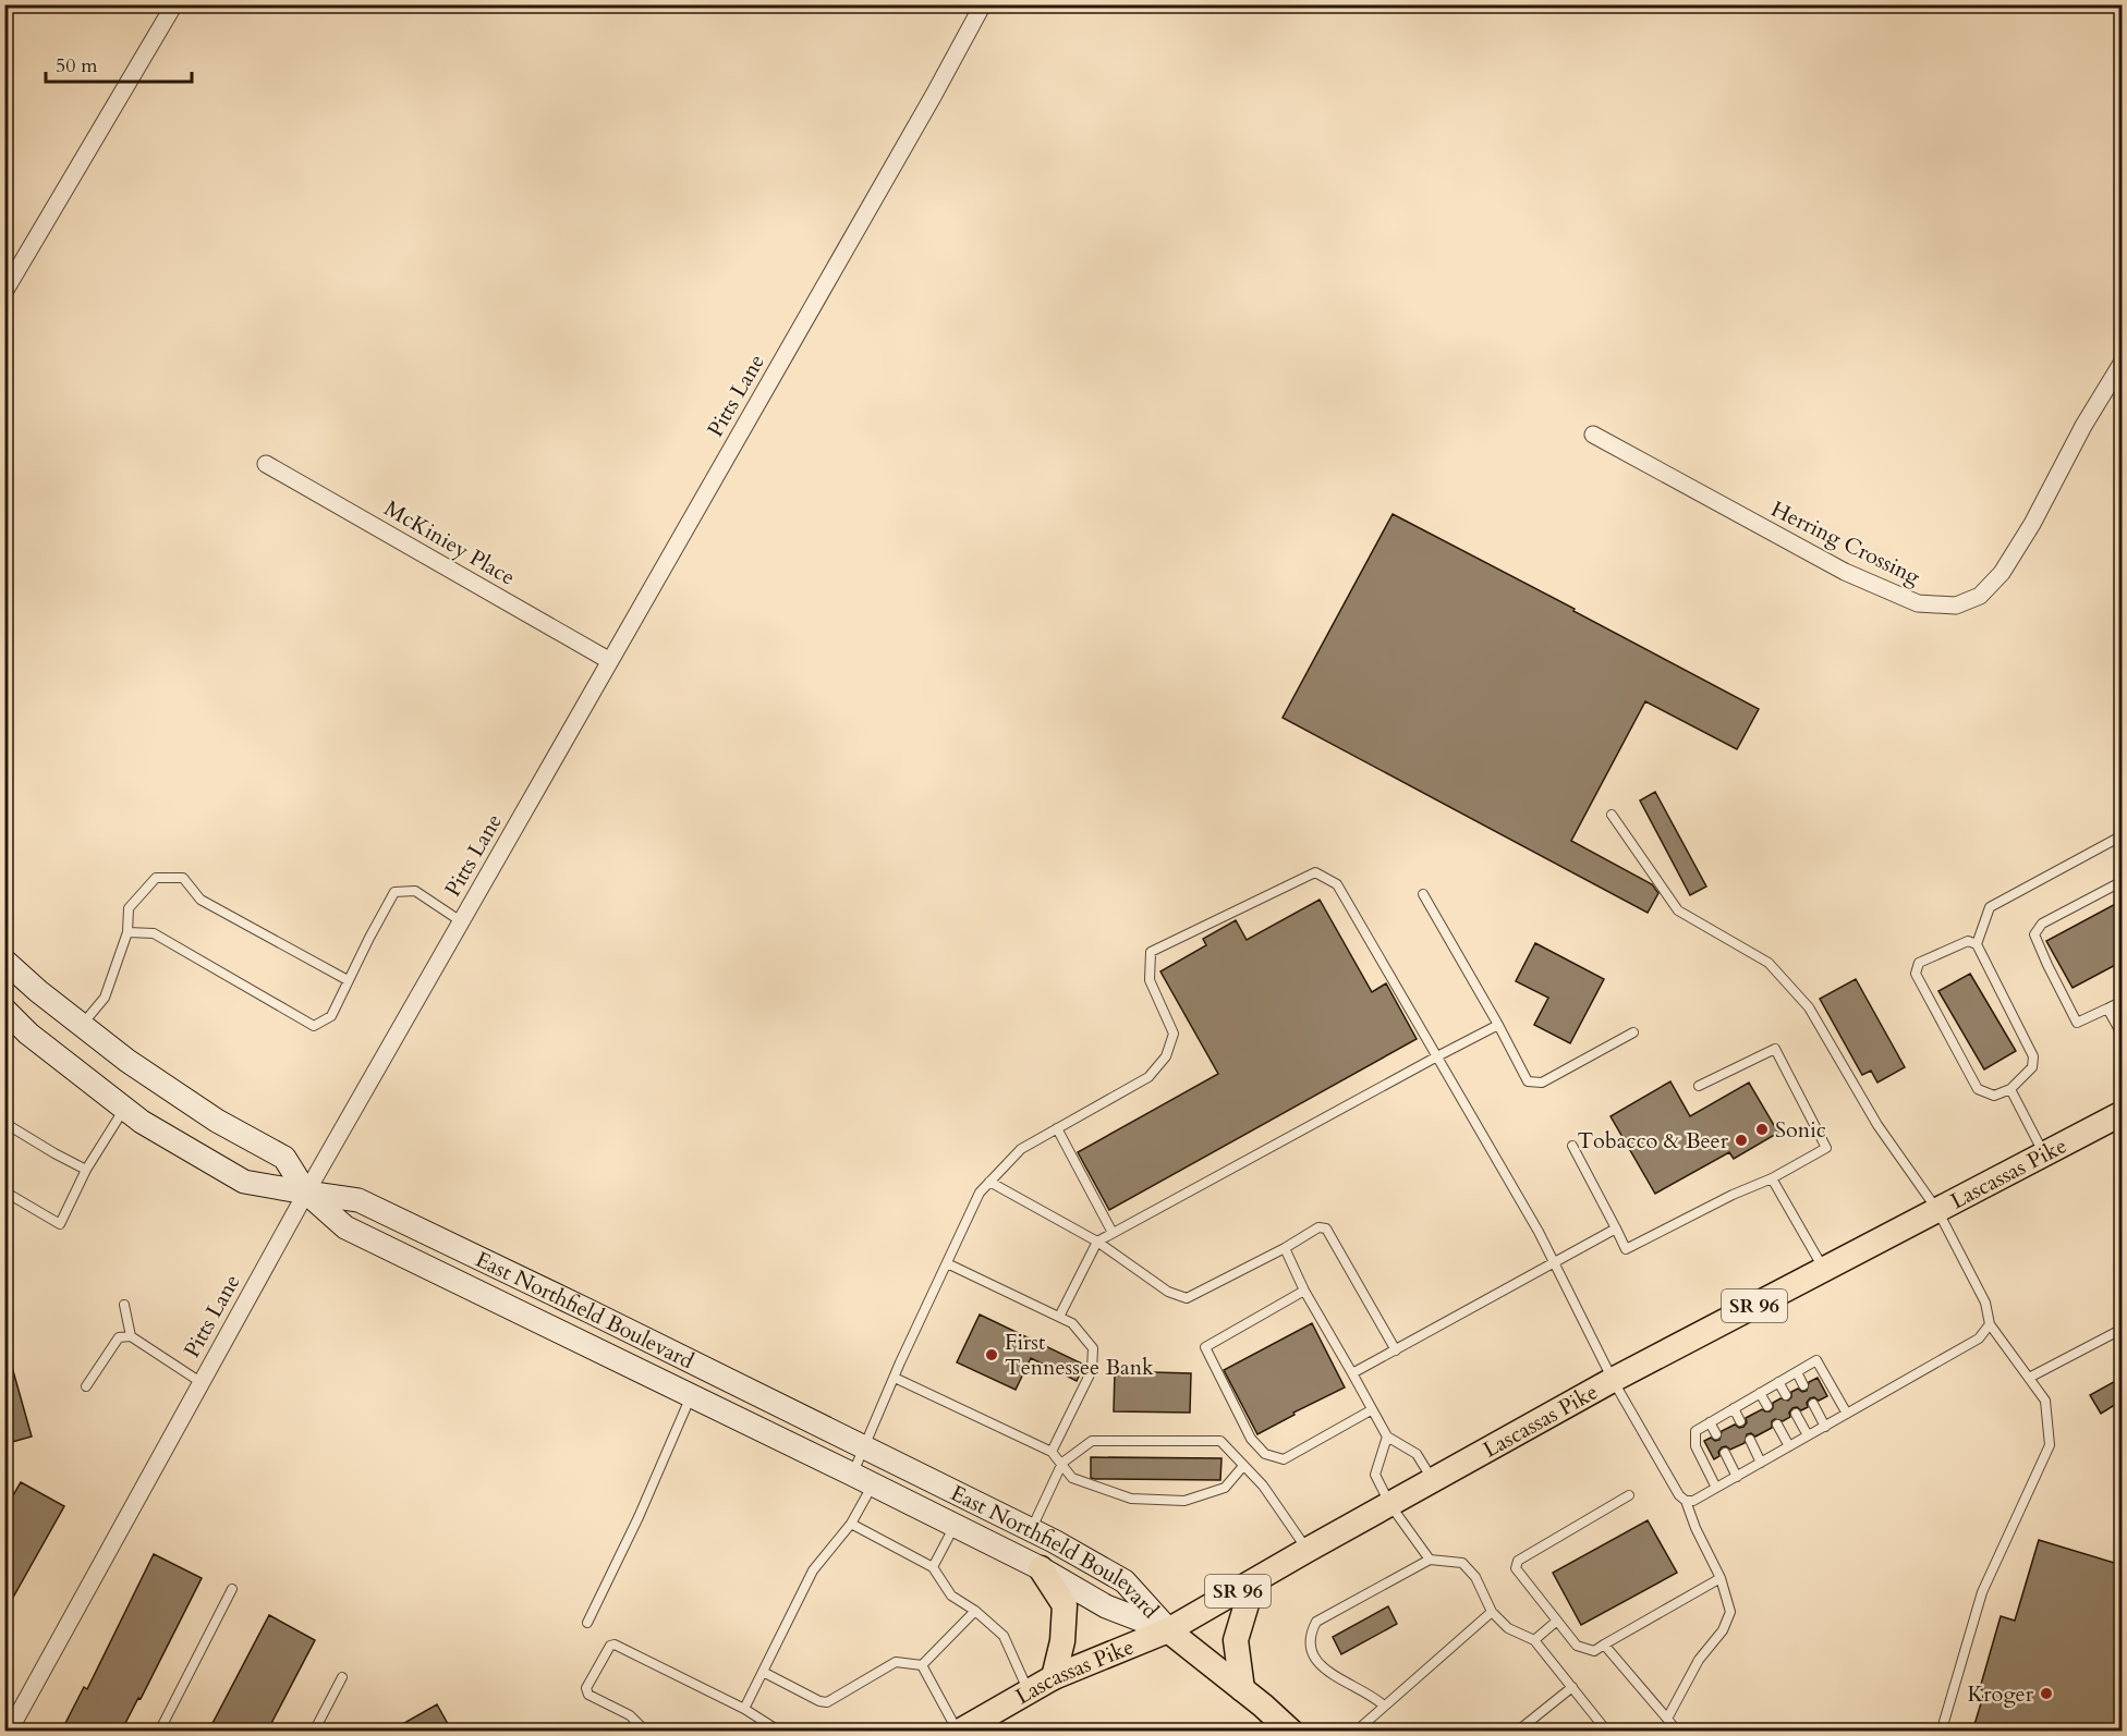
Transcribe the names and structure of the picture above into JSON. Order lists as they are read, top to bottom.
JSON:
{
  "streets": {
    "main road": ["Lascassas Pike", "SR 96", "East Northfield Boulevard"],
    "street": ["Pitts Lane", "McKiniey Place", "Herring Crossing"]
  },
  "crossings": [
    ["Pitts Lane", "McKiniey Place"],
    ["Pitts Lane", "East Northfield Boulevard"],
    ["Lascassas Pike", "East Northfield Boulevard"]
  ],
  "places": [
    "Sonic",
    "Tobacco & Beer",
    "First Tennessee Bank",
    "Kroger"
  ],
  "scale_bar": "50 m"
}
